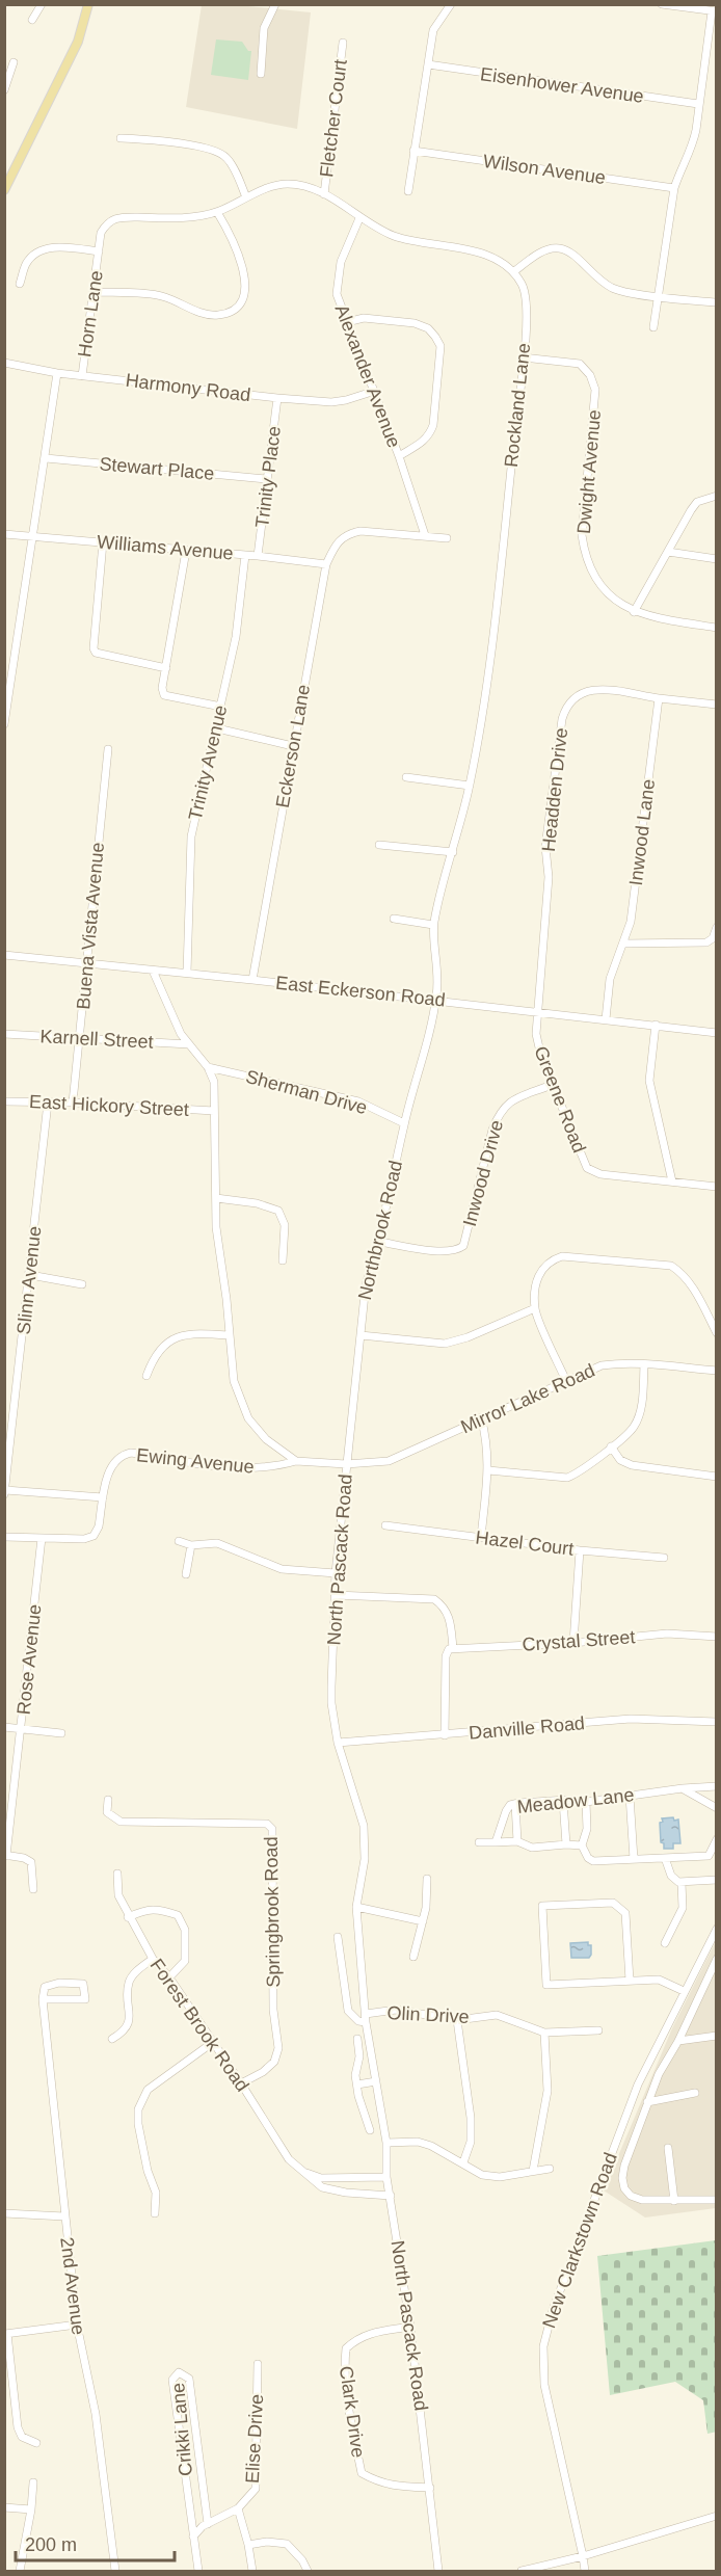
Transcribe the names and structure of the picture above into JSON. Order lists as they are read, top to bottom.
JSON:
{
  "streets": {
    "street": [
      "Eisenhower Avenue",
      "Fletcher Court",
      "Wilson Avenue",
      "Horn Lane",
      "Alexander Avenue",
      "Harmony Road",
      "Rockland Lane",
      "Stewart Place",
      "Dwight Avenue",
      "Trinity Place",
      "Williams Avenue",
      "Eckerson Lane",
      "Trinity Avenue",
      "Headden Drive",
      "Inwood Lane",
      "Buena Vista Avenue",
      "East Eckerson Road",
      "Karnell Street",
      "Sherman Drive",
      "Greene Road",
      "East Hickory Street",
      "Inwood Drive",
      "Northbrook Road",
      "Slinn Avenue",
      "Mirror Lake Road",
      "Ewing Avenue",
      "Hazel Court",
      "North Pascack Road",
      "Crystal Street",
      "Rose Avenue",
      "Danville Road",
      "Meadow Lane",
      "Springbrook Road",
      "Olin Drive",
      "Forest Brook Road",
      "New Clarkstown Road",
      "2nd Avenue",
      "Clark Drive",
      "Crikki Lane",
      "Elise Drive"
    ]
  },
  "crossings": [
    ["Horn Lane", "Harmony Road"],
    ["Alexander Avenue", "Harmony Road"],
    ["Alexander Avenue", "Eckerson Lane"],
    ["Harmony Road", "Trinity Place"],
    ["Rockland Lane", "Dwight Avenue"],
    ["Rockland Lane", "East Eckerson Road"],
    ["Rockland Lane", "Northbrook Road"],
    ["Stewart Place", "Trinity Place"],
    ["Trinity Place", "Williams Avenue"],
    ["Williams Avenue", "Eckerson Lane"],
    ["Williams Avenue", "Trinity Avenue"],
    ["Eckerson Lane", "East Eckerson Road"],
    ["Trinity Avenue", "East Eckerson Road"],
    ["Headden Drive", "Inwood Lane"],
    ["Headden Drive", "East Eckerson Road"],
    ["Headden Drive", "Greene Road"],
    ["Inwood Lane", "East Eckerson Road"],
    ["Buena Vista Avenue", "East Eckerson Road"],
    ["Buena Vista Avenue", "Karnell Street"],
    ["Buena Vista Avenue", "East Hickory Street"],
    ["East Eckerson Road", "Greene Road"],
    ["East Eckerson Road", "Northbrook Road"],
    ["Sherman Drive", "Northbrook Road"],
    ["Greene Road", "Inwood Drive"],
    ["East Hickory Street", "Slinn Avenue"],
    ["Inwood Drive", "Northbrook Road"],
    ["Northbrook Road", "Mirror Lake Road"],
    ["Northbrook Road", "North Pascack Road"],
    ["Mirror Lake Road", "North Pascack Road"],
    ["Ewing Avenue", "North Pascack Road"],
    ["Ewing Avenue", "Rose Avenue"],
    ["North Pascack Road", "Danville Road"],
    ["North Pascack Road", "Olin Drive"],
    ["North Pascack Road", "Forest Brook Road"],
    ["North Pascack Road", "Clark Drive"],
    ["Springbrook Road", "Forest Brook Road"],
    ["Crikki Lane", "Elise Drive"]
  ],
  "scale_bar": "200 m"
}
